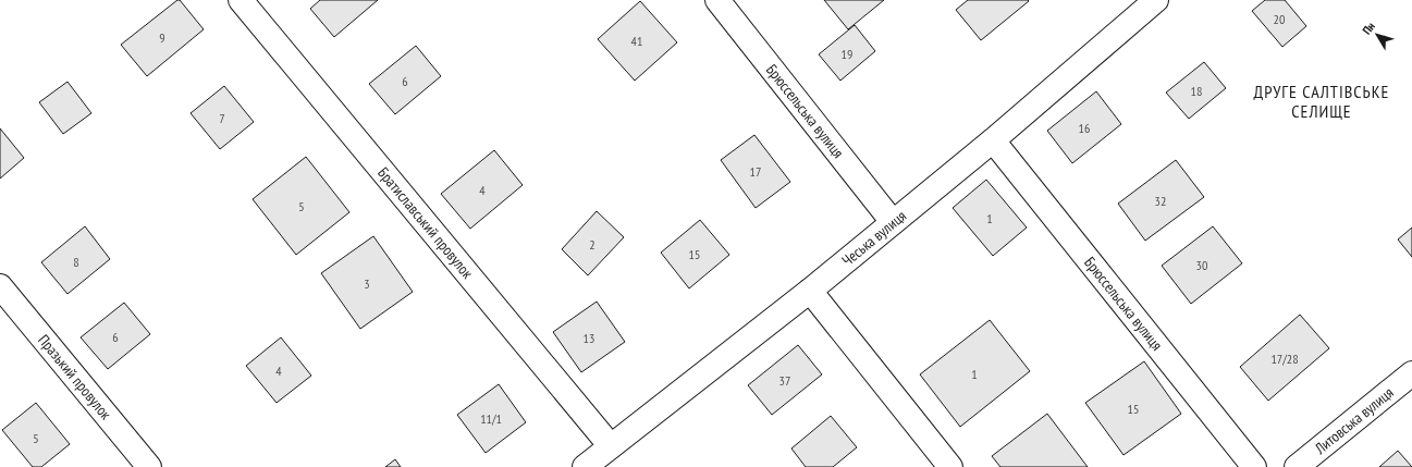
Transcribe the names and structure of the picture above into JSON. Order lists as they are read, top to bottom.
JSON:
{
  "streets": {
    "street": [
      "Брюссельська вулиця",
      "Братиславський провулок",
      "Чеська вулиця",
      "Празький провулок",
      "Литовська вулиця"
    ]
  },
  "crossings": [
    ["Брюссельська вулиця", "Чеська вулиця"],
    ["Братиславський провулок", "Чеська вулиця"]
  ],
  "districts": ["ДРУГЕ САЛТІВСЬКЕ СЕЛИЩЕ"],
  "house_numbers": [
    "20",
    "9",
    "41",
    "19",
    "6",
    "18",
    "7",
    "16",
    "17",
    "4",
    "32",
    "5",
    "1",
    "2",
    "15",
    "8",
    "30",
    "3",
    "6",
    "13",
    "17/28",
    "4",
    "1",
    "37",
    "15",
    "11/1",
    "5"
  ],
  "north": "top left"
}
